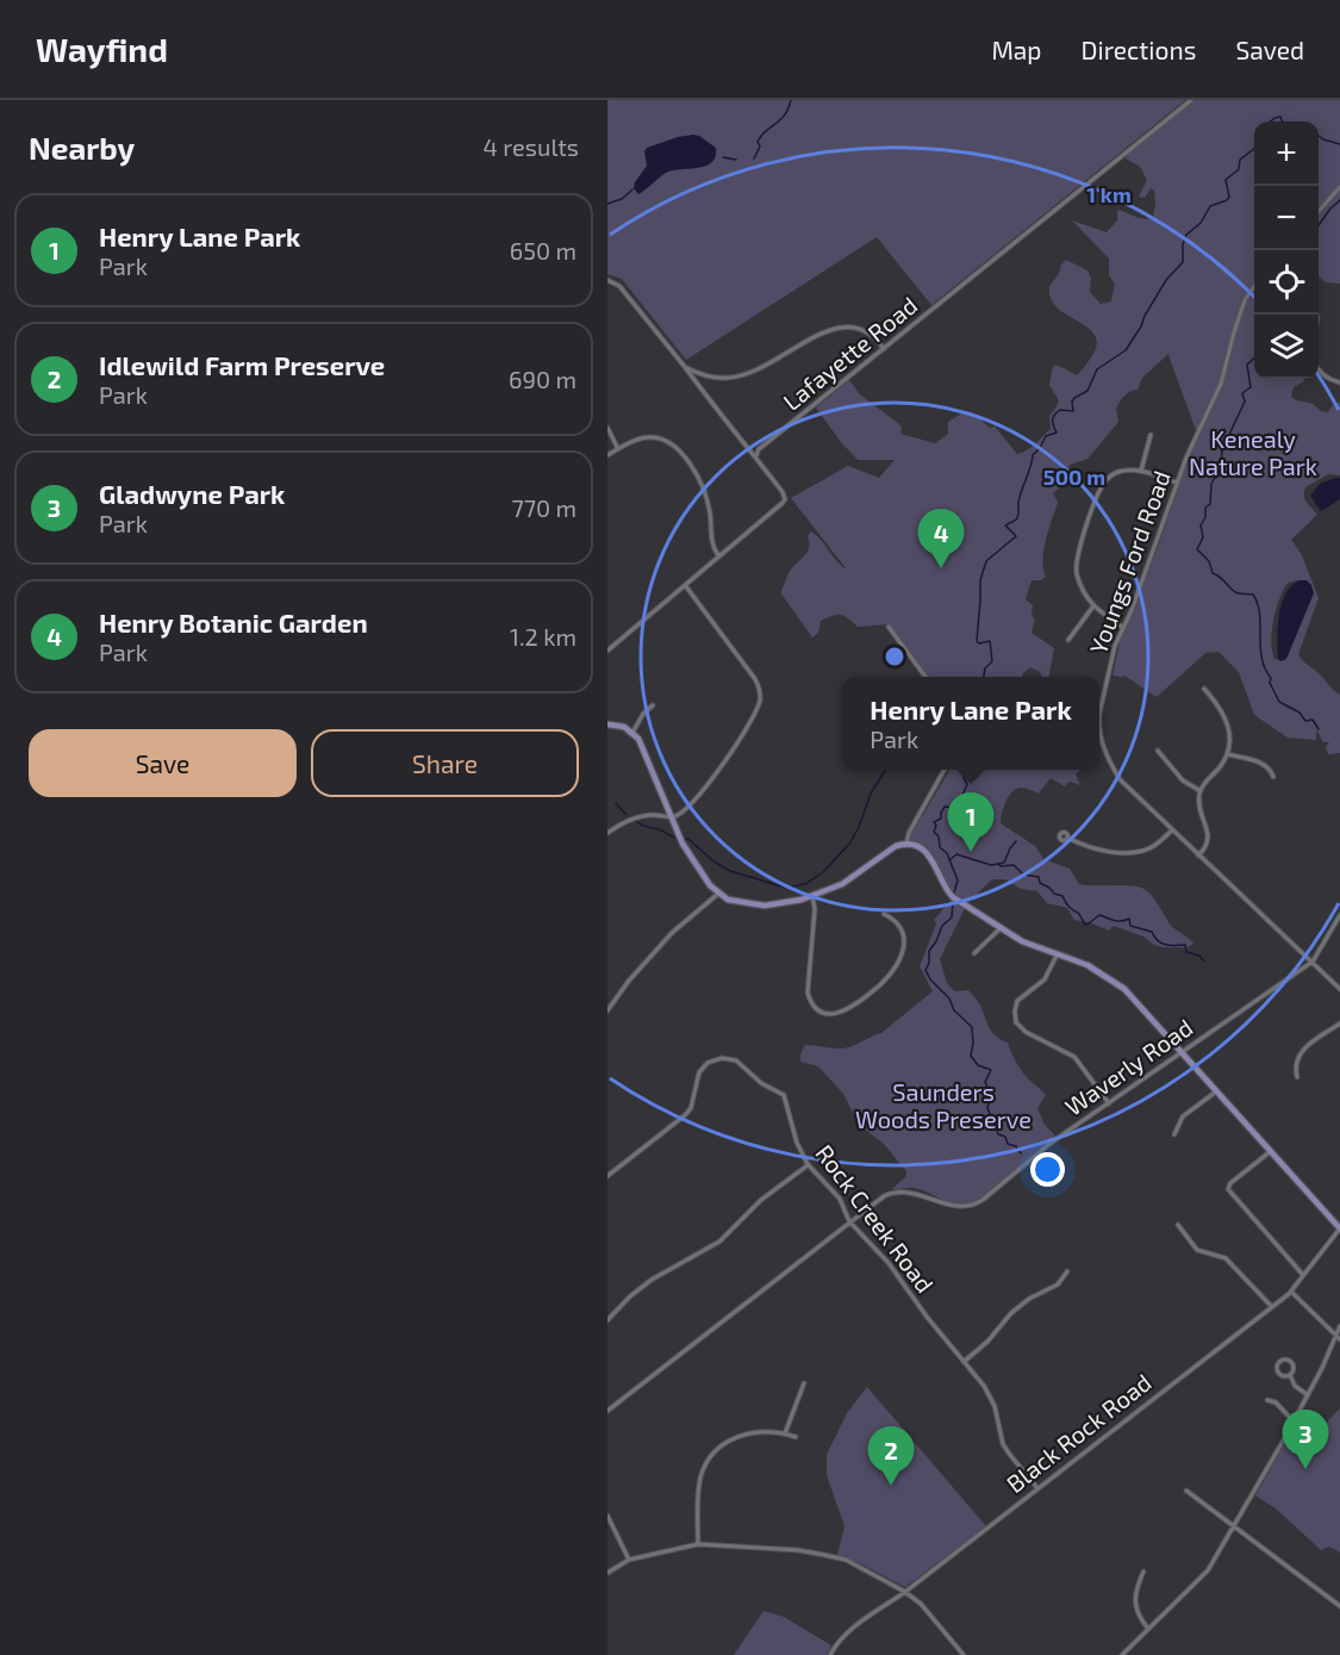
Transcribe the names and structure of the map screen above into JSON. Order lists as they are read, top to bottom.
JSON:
{
  "streets": {
    "street": [
      "Lafayette Road",
      "Youngs Ford Road",
      "Waverly Road",
      "Rock Creek Road",
      "Black Rock Road"
    ]
  },
  "crossings": [
    ["Youngs Ford Road", "Waverly Road"],
    ["Waverly Road", "Rock Creek Road"],
    ["Rock Creek Road", "Black Rock Road"]
  ],
  "parks": ["Kenealy Nature Park", "Saunders Woods Preserve"],
  "page": {
    "header": "Wayfind",
    "nav": ["Map", "Directions", "Saved"],
    "heading": ["Nearby", "4 results"],
    "map_buttons": ["+", "−"],
    "list": [
      {
        "mark": "1",
        "name": "Henry Lane Park",
        "note": "Park",
        "value": "650 m"
      },
      {
        "mark": "2",
        "name": "Idlewild Farm Preserve",
        "note": "Park",
        "value": "690 m"
      },
      {
        "mark": "3",
        "name": "Gladwyne Park",
        "note": "Park",
        "value": "770 m"
      },
      {
        "mark": "4",
        "name": "Henry Botanic Garden",
        "note": "Park",
        "value": "1.2 km"
      }
    ],
    "pins": [
      "4",
      "1",
      "3",
      "2"
    ],
    "popup": ["Henry Lane Park", "Park"],
    "buttons": ["Save", "Share"]
  },
  "rings": ["1 km", "500 m"]
}
